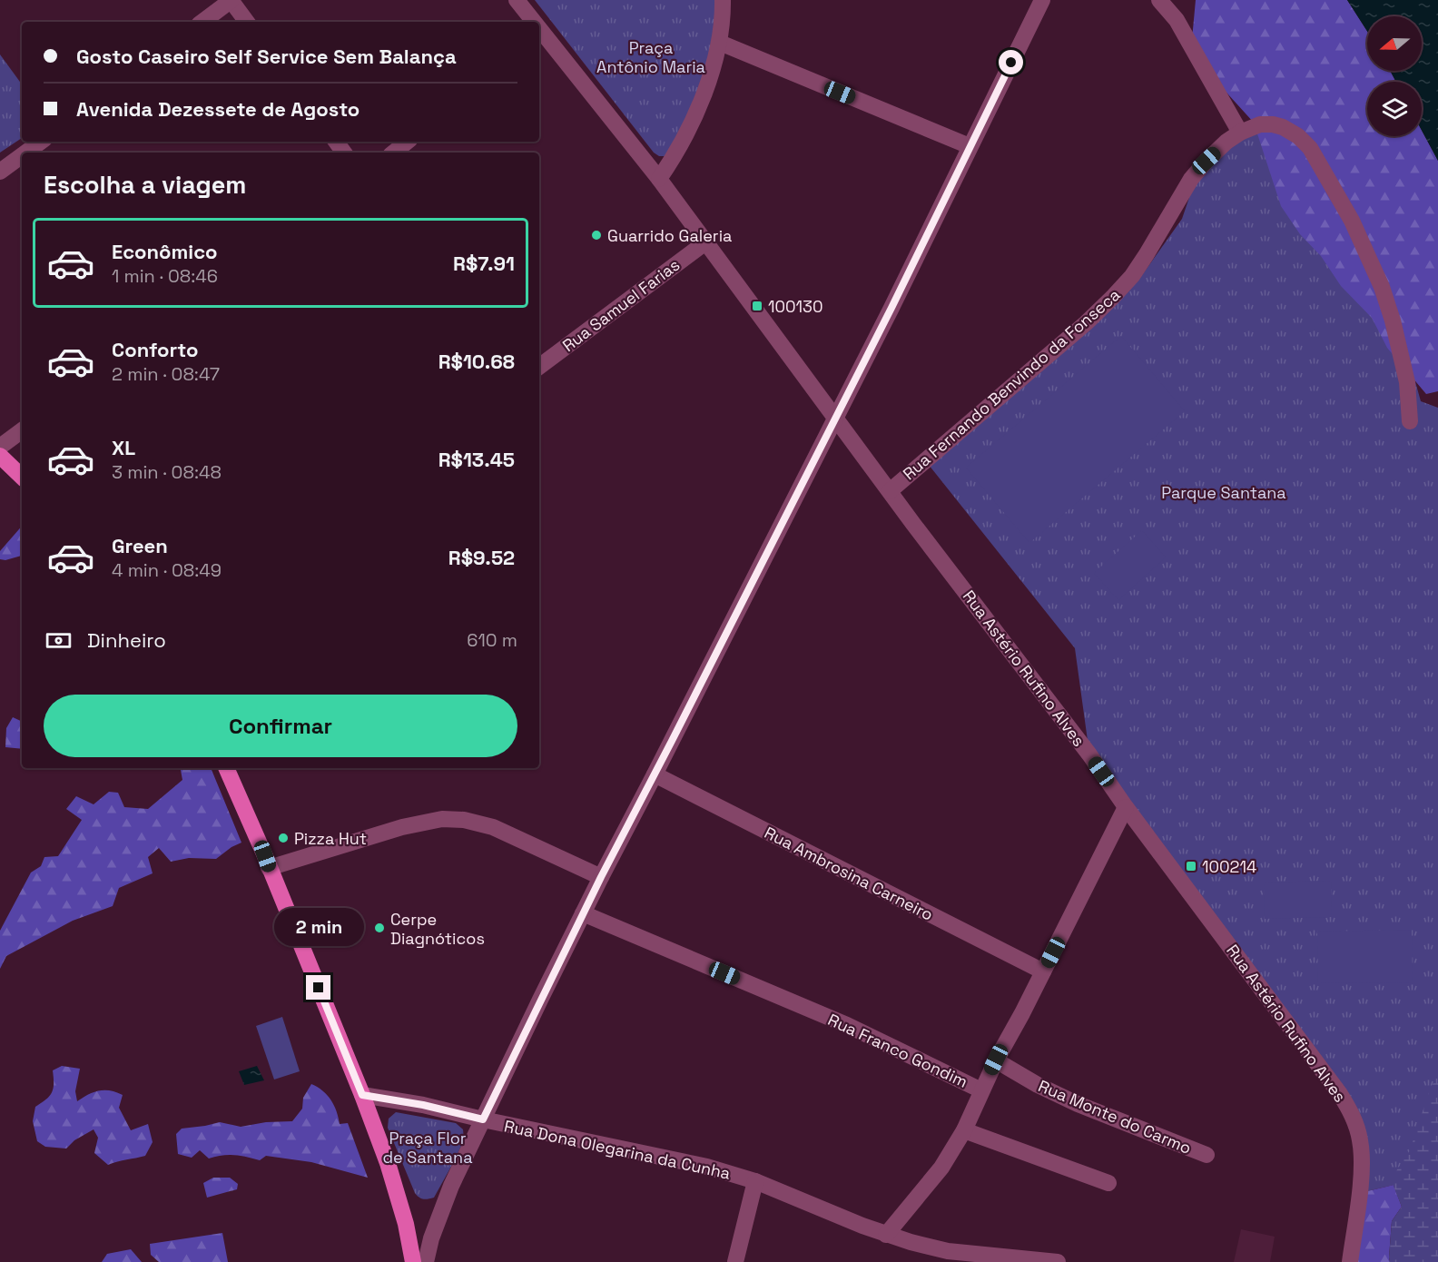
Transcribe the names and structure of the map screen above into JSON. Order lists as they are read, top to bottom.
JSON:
{
  "streets": {
    "street": [
      "Rua Samuel Farias",
      "Rua Fernando Benvindo da Fonseca",
      "Rua Astério Rufino Alves",
      "Rua Ambrosina Carneiro",
      "Rua Franco Gondim",
      "Rua Monte do Carmo",
      "Rua Dona Olegarina da Cunha"
    ]
  },
  "crossings": [
    ["Rua Samuel Farias", "Rua Astério Rufino Alves"],
    ["Rua Fernando Benvindo da Fonseca", "Rua Astério Rufino Alves"]
  ],
  "parks": ["Praça Antônio Maria", "Parque Santana", "Praça Flor de Santana"],
  "places": {
    "other": ["Guarrido Galeria", "Pizza Hut", "Cerpe Diagnóticos"],
    "transit": ["100130", "100214"]
  },
  "north": "left",
  "page": {
    "banner": ["Gosto Caseiro Self Service Sem Balança", "Avenida Dezessete de Agosto"],
    "heading": "Escolha a viagem",
    "list": [
      {
        "name": "Econômico",
        "note": "1 min · 08:46",
        "value": "R$7.91"
      },
      {
        "name": "Conforto",
        "note": "2 min · 08:47",
        "value": "R$10.68"
      },
      {
        "name": "XL",
        "note": "3 min · 08:48",
        "value": "R$13.45"
      },
      {
        "name": "Green",
        "note": "4 min · 08:49",
        "value": "R$9.52"
      }
    ],
    "pay": ["Dinheiro", "610 m"],
    "buttons": "Confirmar",
    "bubble": "2 min"
  }
}
